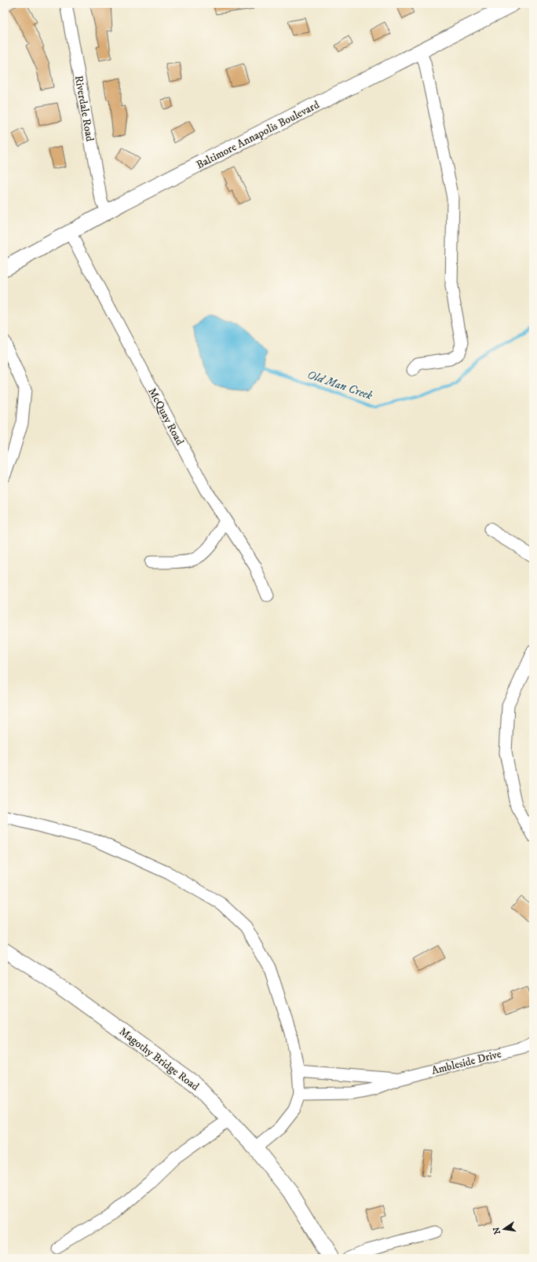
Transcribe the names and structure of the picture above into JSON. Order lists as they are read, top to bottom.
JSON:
{
  "streets": {
    "main road": ["Baltimore Annapolis Boulevard", "Magothy Bridge Road"],
    "street": ["Riverdale Road", "McQuay Road", "Ambleside Drive"]
  },
  "crossings": [
    ["Riverdale Road", "Baltimore Annapolis Boulevard"],
    ["Baltimore Annapolis Boulevard", "McQuay Road"]
  ],
  "water": ["Old Man Creek"],
  "north": "left"
}
